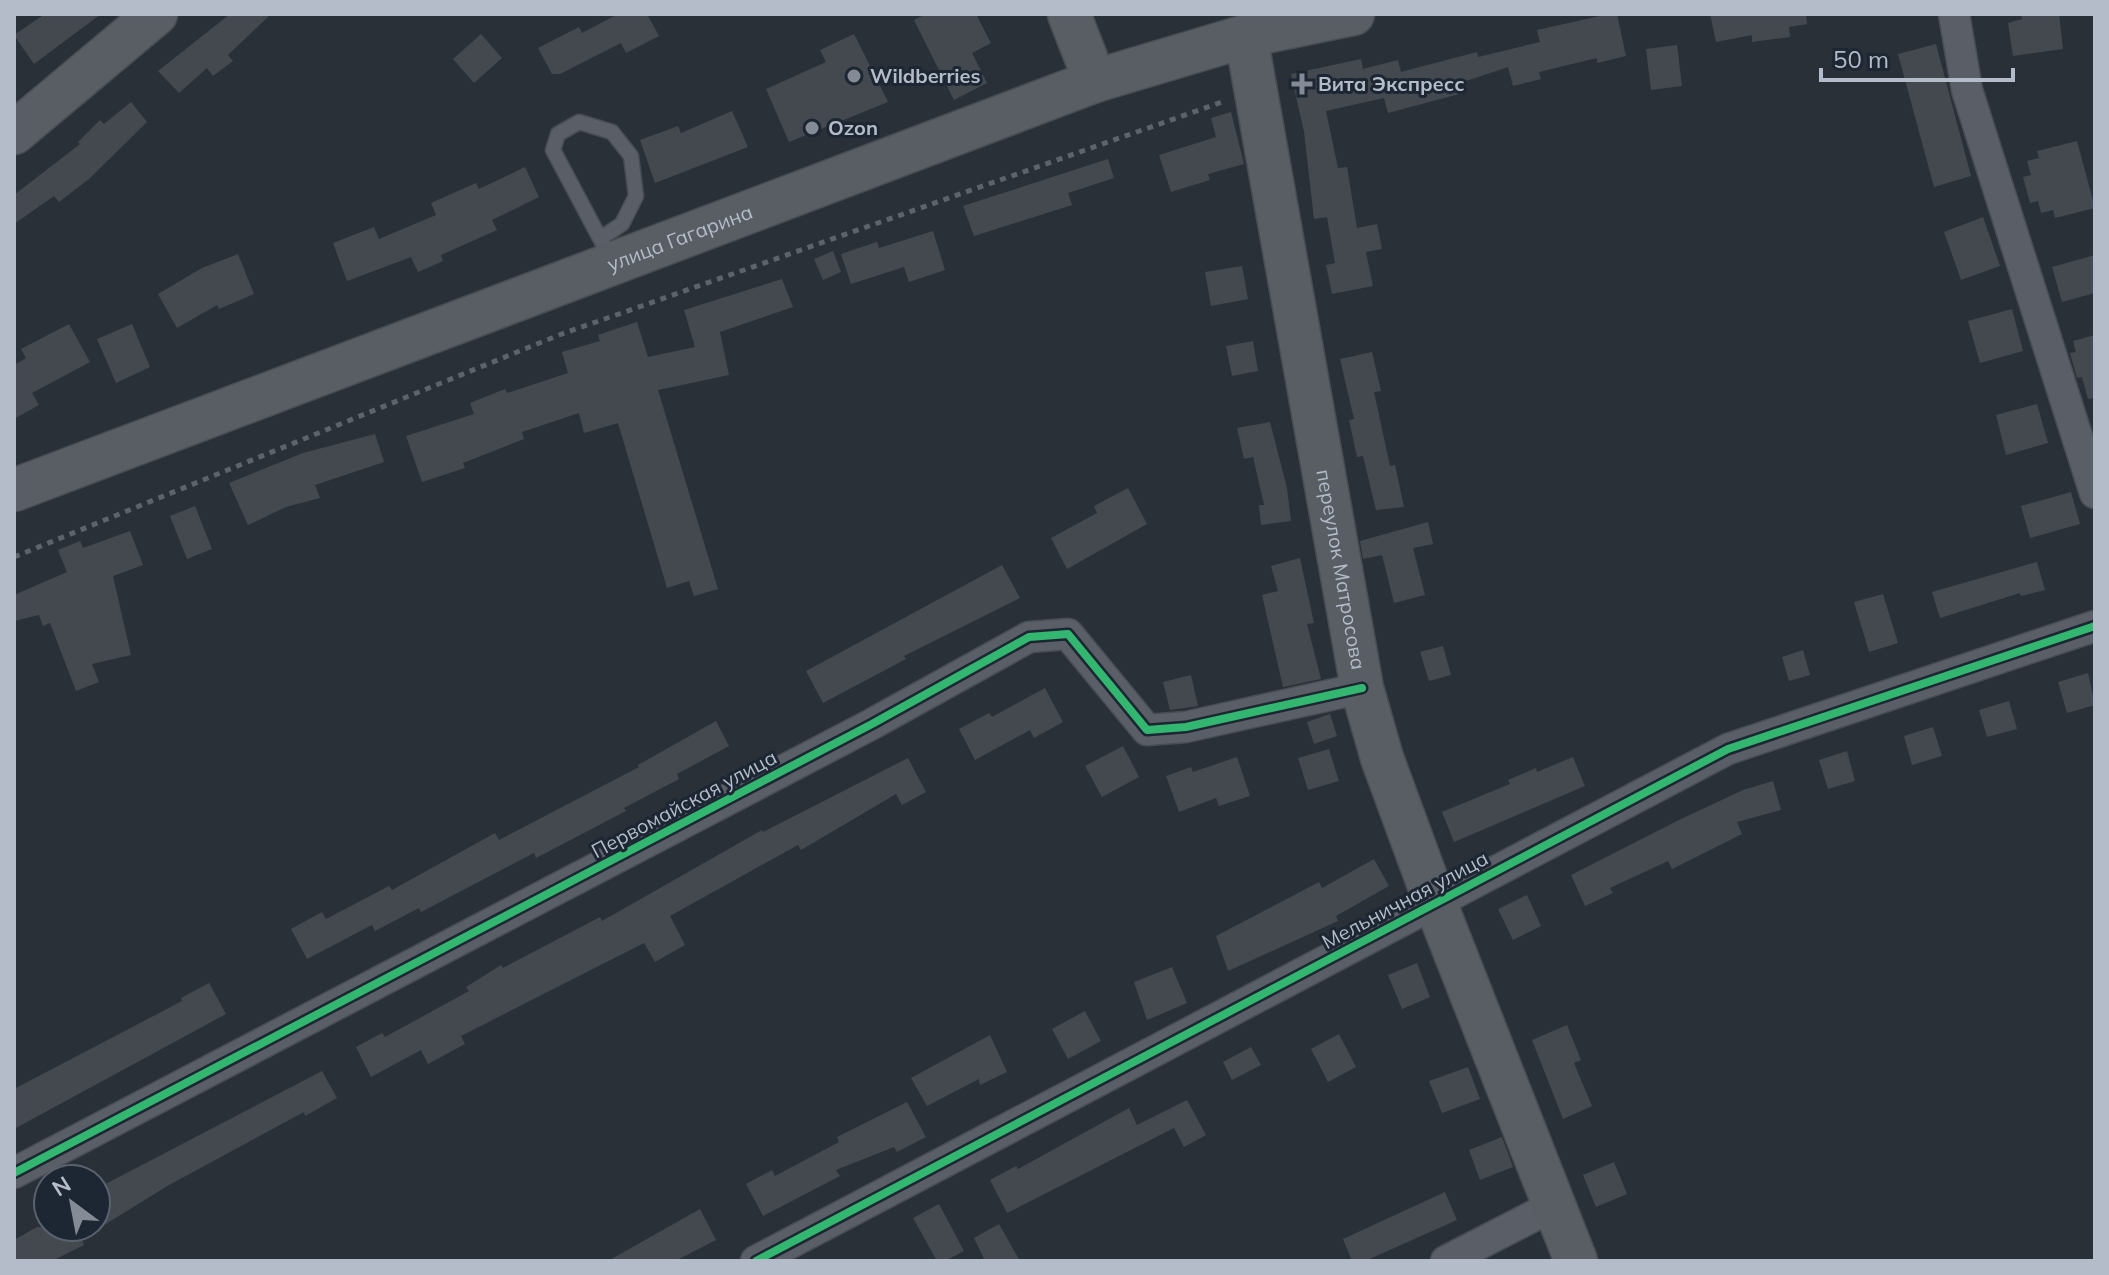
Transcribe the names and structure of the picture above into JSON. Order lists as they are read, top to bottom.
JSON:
{
  "streets": {
    "main road": ["улица Гагарина", "переулок Матросова"],
    "street": ["Первомайская улица", "Мельничная улица"]
  },
  "crossings": [
    ["улица Гагарина", "переулок Матросова"],
    ["переулок Матросова", "Первомайская улица"],
    ["переулок Матросова", "Мельничная улица"]
  ],
  "places": {
    "other": ["Wildberries", "Ozon"],
    "health": ["Вита Экспресс"]
  },
  "scale_bar": "50 m",
  "north": "top left"
}
